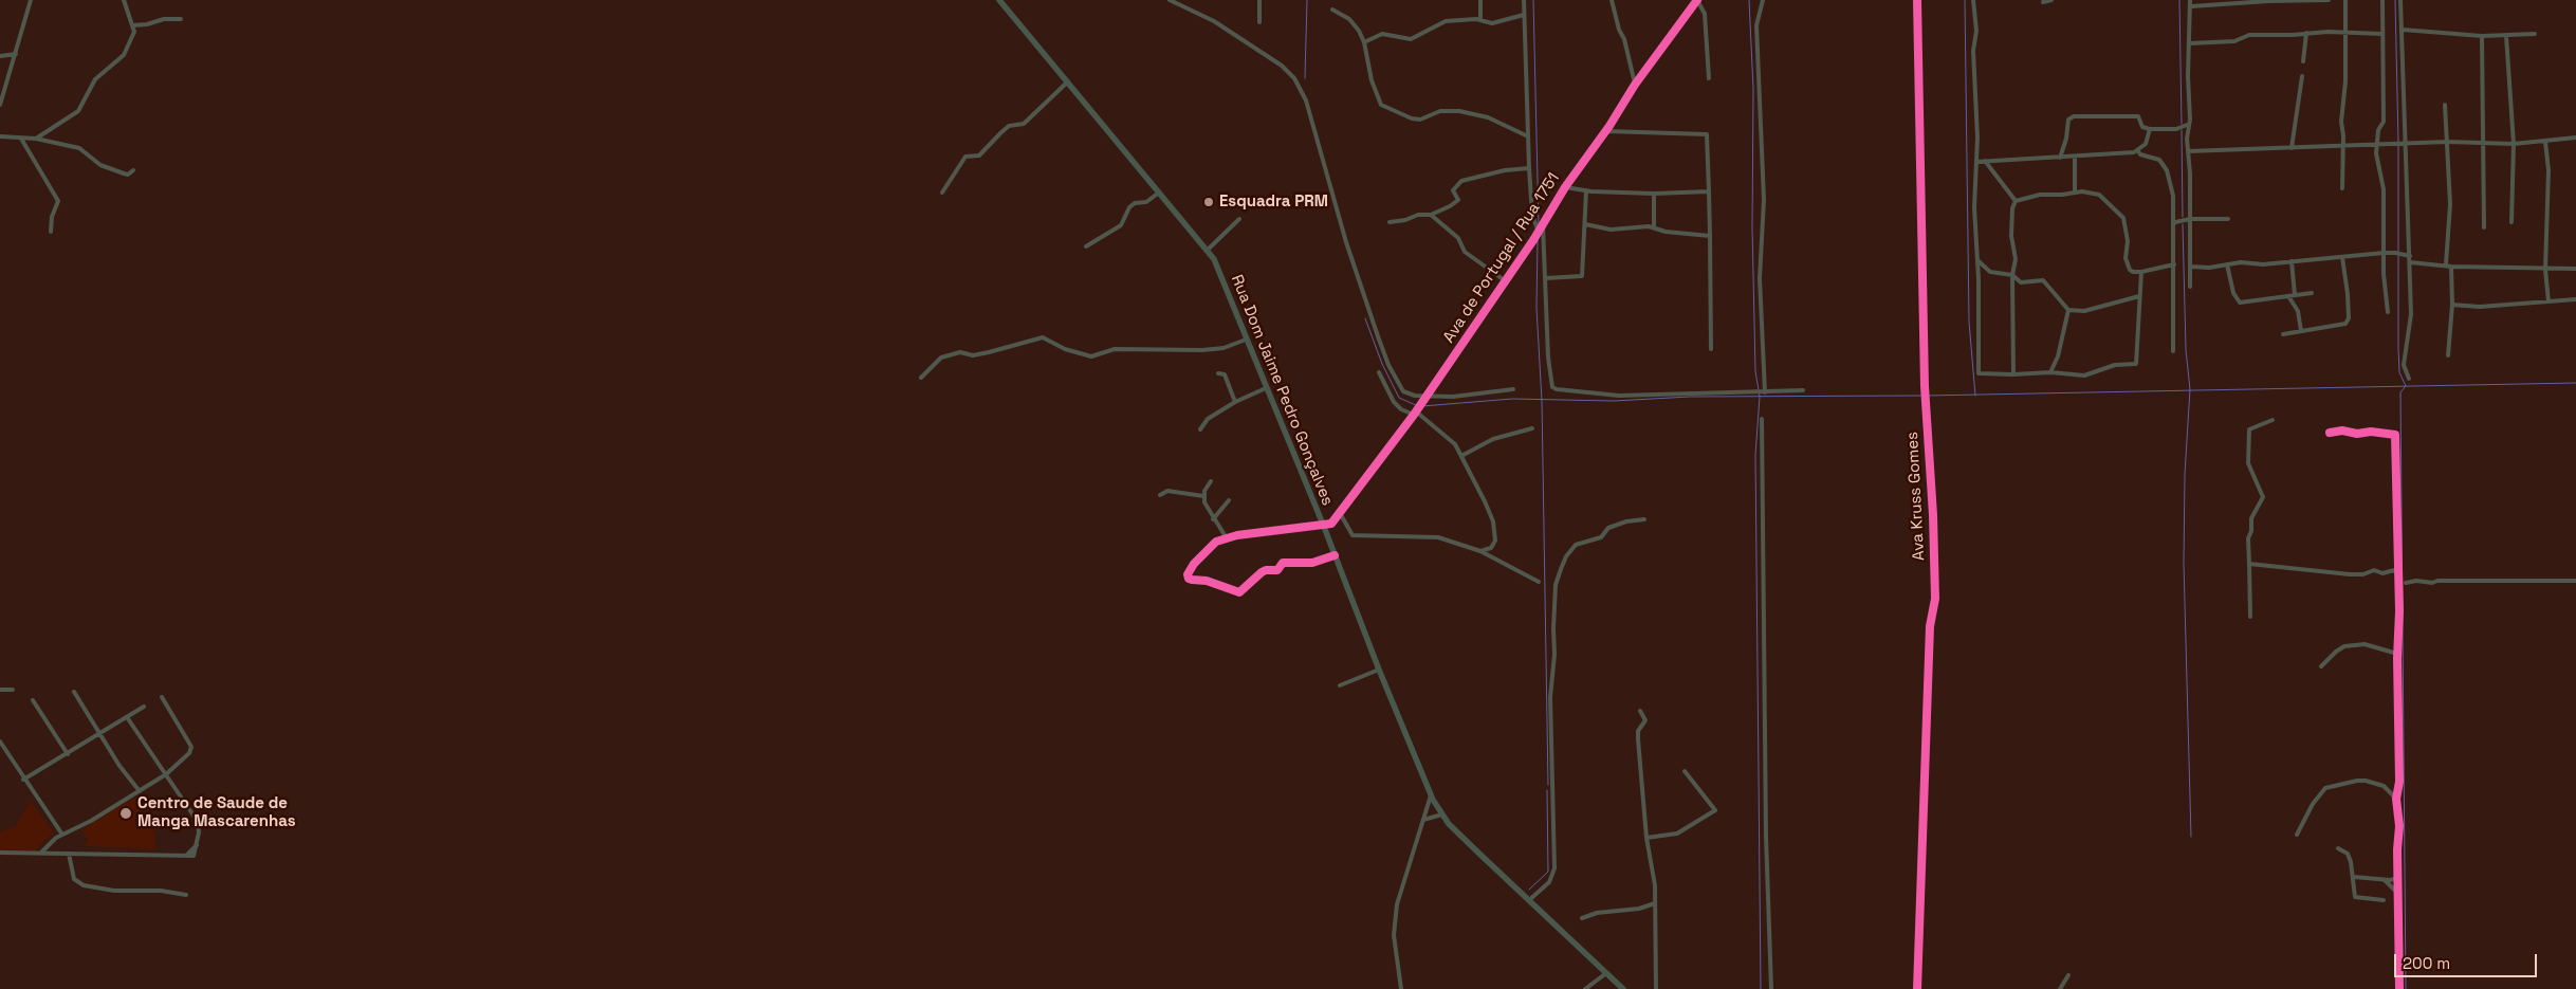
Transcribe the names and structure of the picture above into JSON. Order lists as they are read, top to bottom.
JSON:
{
  "streets": {
    "main road": ["Rua Dom Jaime Pedro Gonçalves"],
    "street": ["Ava de Portugal / Rua 1751", "Ava Kruss Gomes"]
  },
  "crossings": [
    ["Ava de Portugal / Rua 1751", "Rua Dom Jaime Pedro Gonçalves"]
  ],
  "places": ["Esquadra PRM", "Centro de Saude de Manga Mascarenhas"],
  "scale_bar": "200 m"
}
